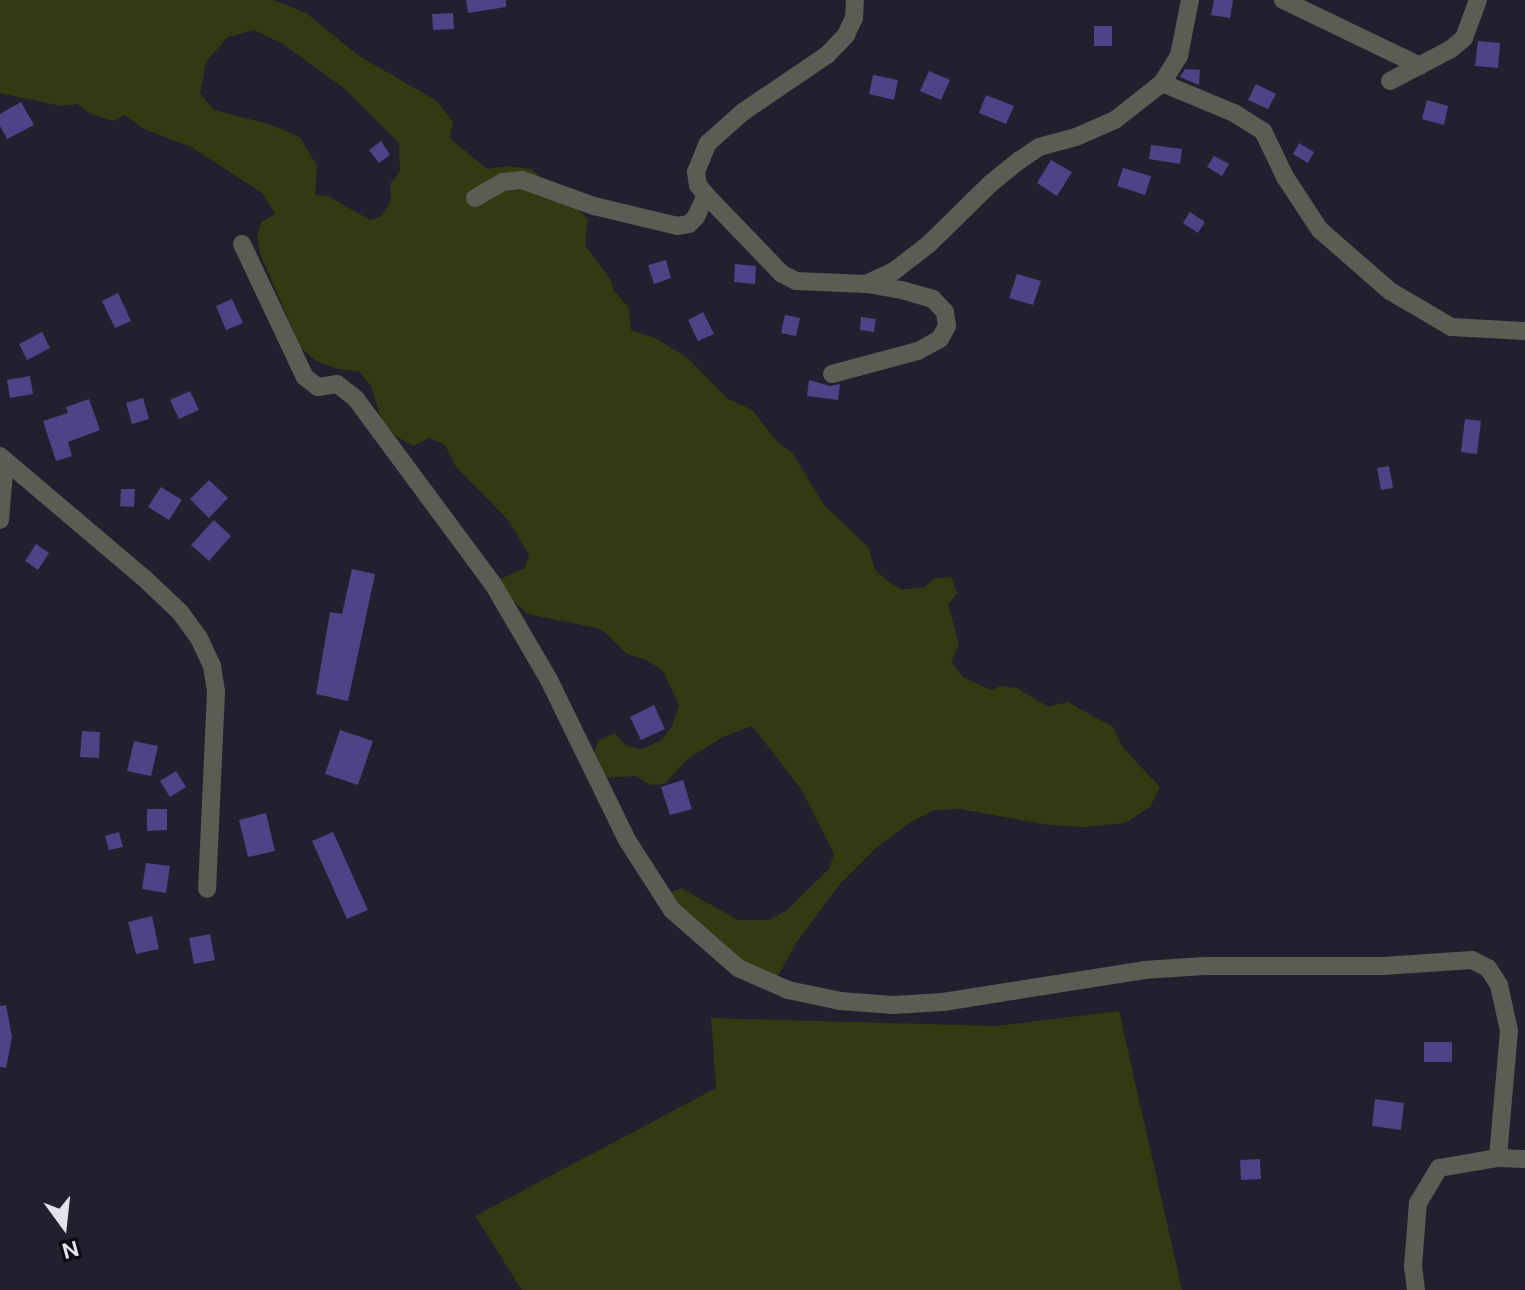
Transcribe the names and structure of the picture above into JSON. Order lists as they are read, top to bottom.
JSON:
{
  "north": "bottom"
}
